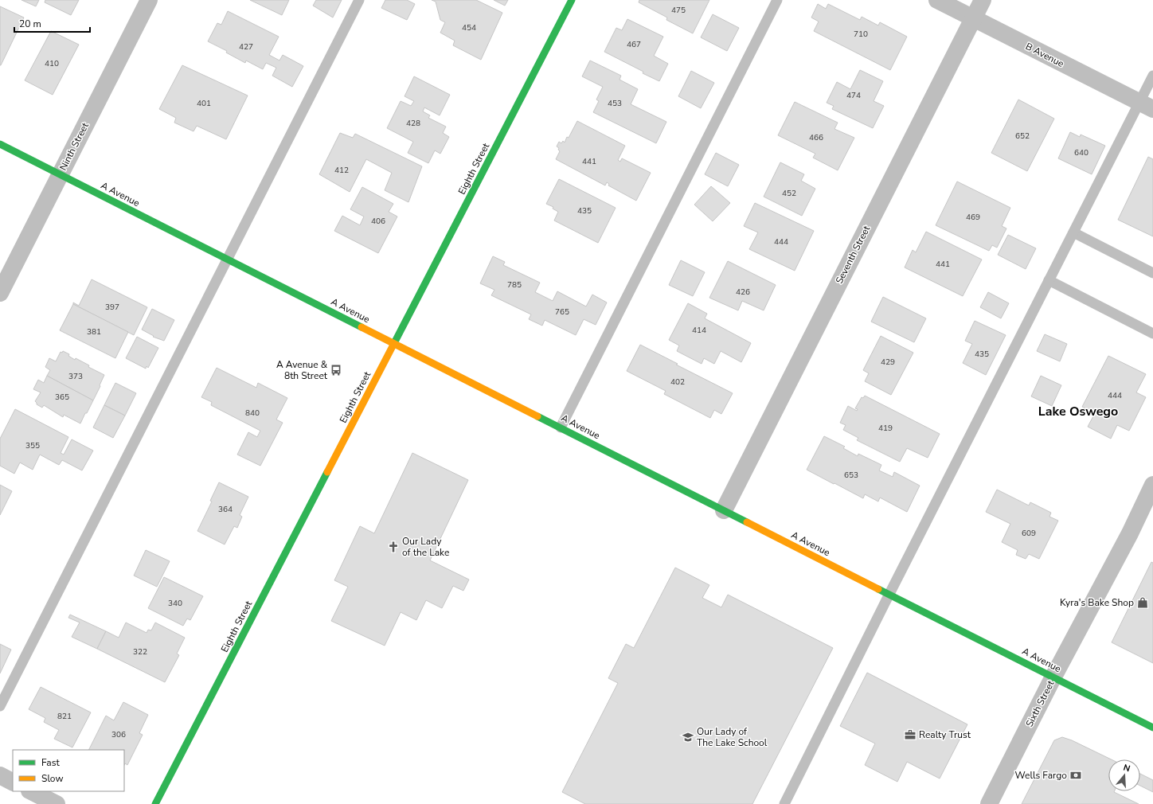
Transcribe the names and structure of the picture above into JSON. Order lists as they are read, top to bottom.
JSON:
{
  "streets": {
    "main road": ["Eighth Street", "A Avenue"],
    "street": [
      "B Avenue",
      "Ninth Street",
      "Seventh Street",
      "Sixth Street"
    ]
  },
  "crossings": [
    ["B Avenue", "Seventh Street"],
    ["Ninth Street", "A Avenue"],
    ["Eighth Street", "A Avenue"],
    ["A Avenue", "Seventh Street"],
    ["A Avenue", "Sixth Street"]
  ],
  "districts": ["Lake Oswego"],
  "places": {
    "bus stop": ["A Avenue & 8th Street"],
    "church": ["Our Lady of the Lake"],
    "shop": ["Kyra's Bake Shop"],
    "office": ["Realty Trust"],
    "school or university": ["Our Lady of The Lake School"],
    "bank": ["Wells Fargo"]
  },
  "house_numbers": [
    "475",
    "454",
    "710",
    "467",
    "427",
    "410",
    "474",
    "401",
    "453",
    "428",
    "652",
    "466",
    "640",
    "441",
    "412",
    "452",
    "435",
    "469",
    "406",
    "444",
    "441",
    "785",
    "426",
    "397",
    "765",
    "414",
    "381",
    "435",
    "429",
    "373",
    "402",
    "444",
    "365",
    "840",
    "419",
    "355",
    "653",
    "364",
    "609",
    "340",
    "322",
    "821",
    "306"
  ],
  "legend": ["Fast", "Slow"],
  "scale_bar": "20 m",
  "north": "top"
}
